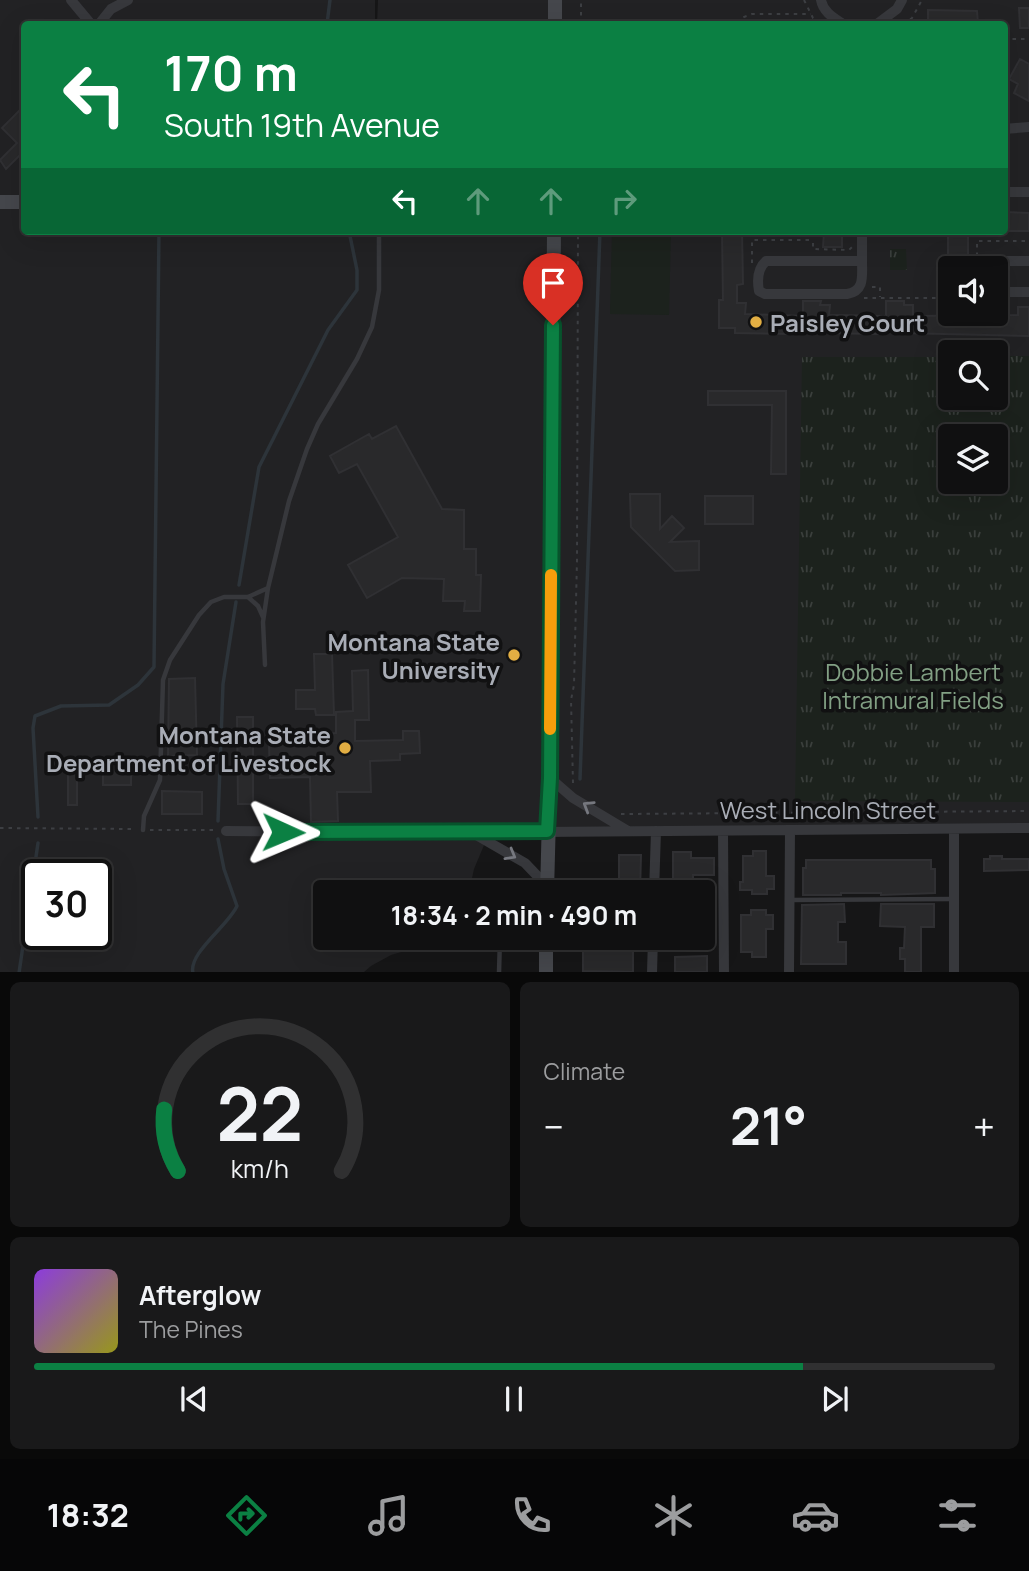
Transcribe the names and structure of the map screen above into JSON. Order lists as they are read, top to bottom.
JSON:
{
  "streets": {
    "street": ["West Lincoln Street"]
  },
  "parks": ["Dobbie Lambert Intramural Fields"],
  "places": ["Paisley Court", "Montana State University", "Montana State Department of Livestock"],
  "page": {
    "turn": ["170 m", "South 19th Avenue"],
    "limit": "30",
    "trip": "18:34 · 2 min · 490 m",
    "tile": "Climate",
    "heat": ["−", "21°", "+"],
    "song": ["Afterglow", "The Pines"],
    "tabs": "18:32",
    "gauge": ["22", "km/h"]
  }
}
